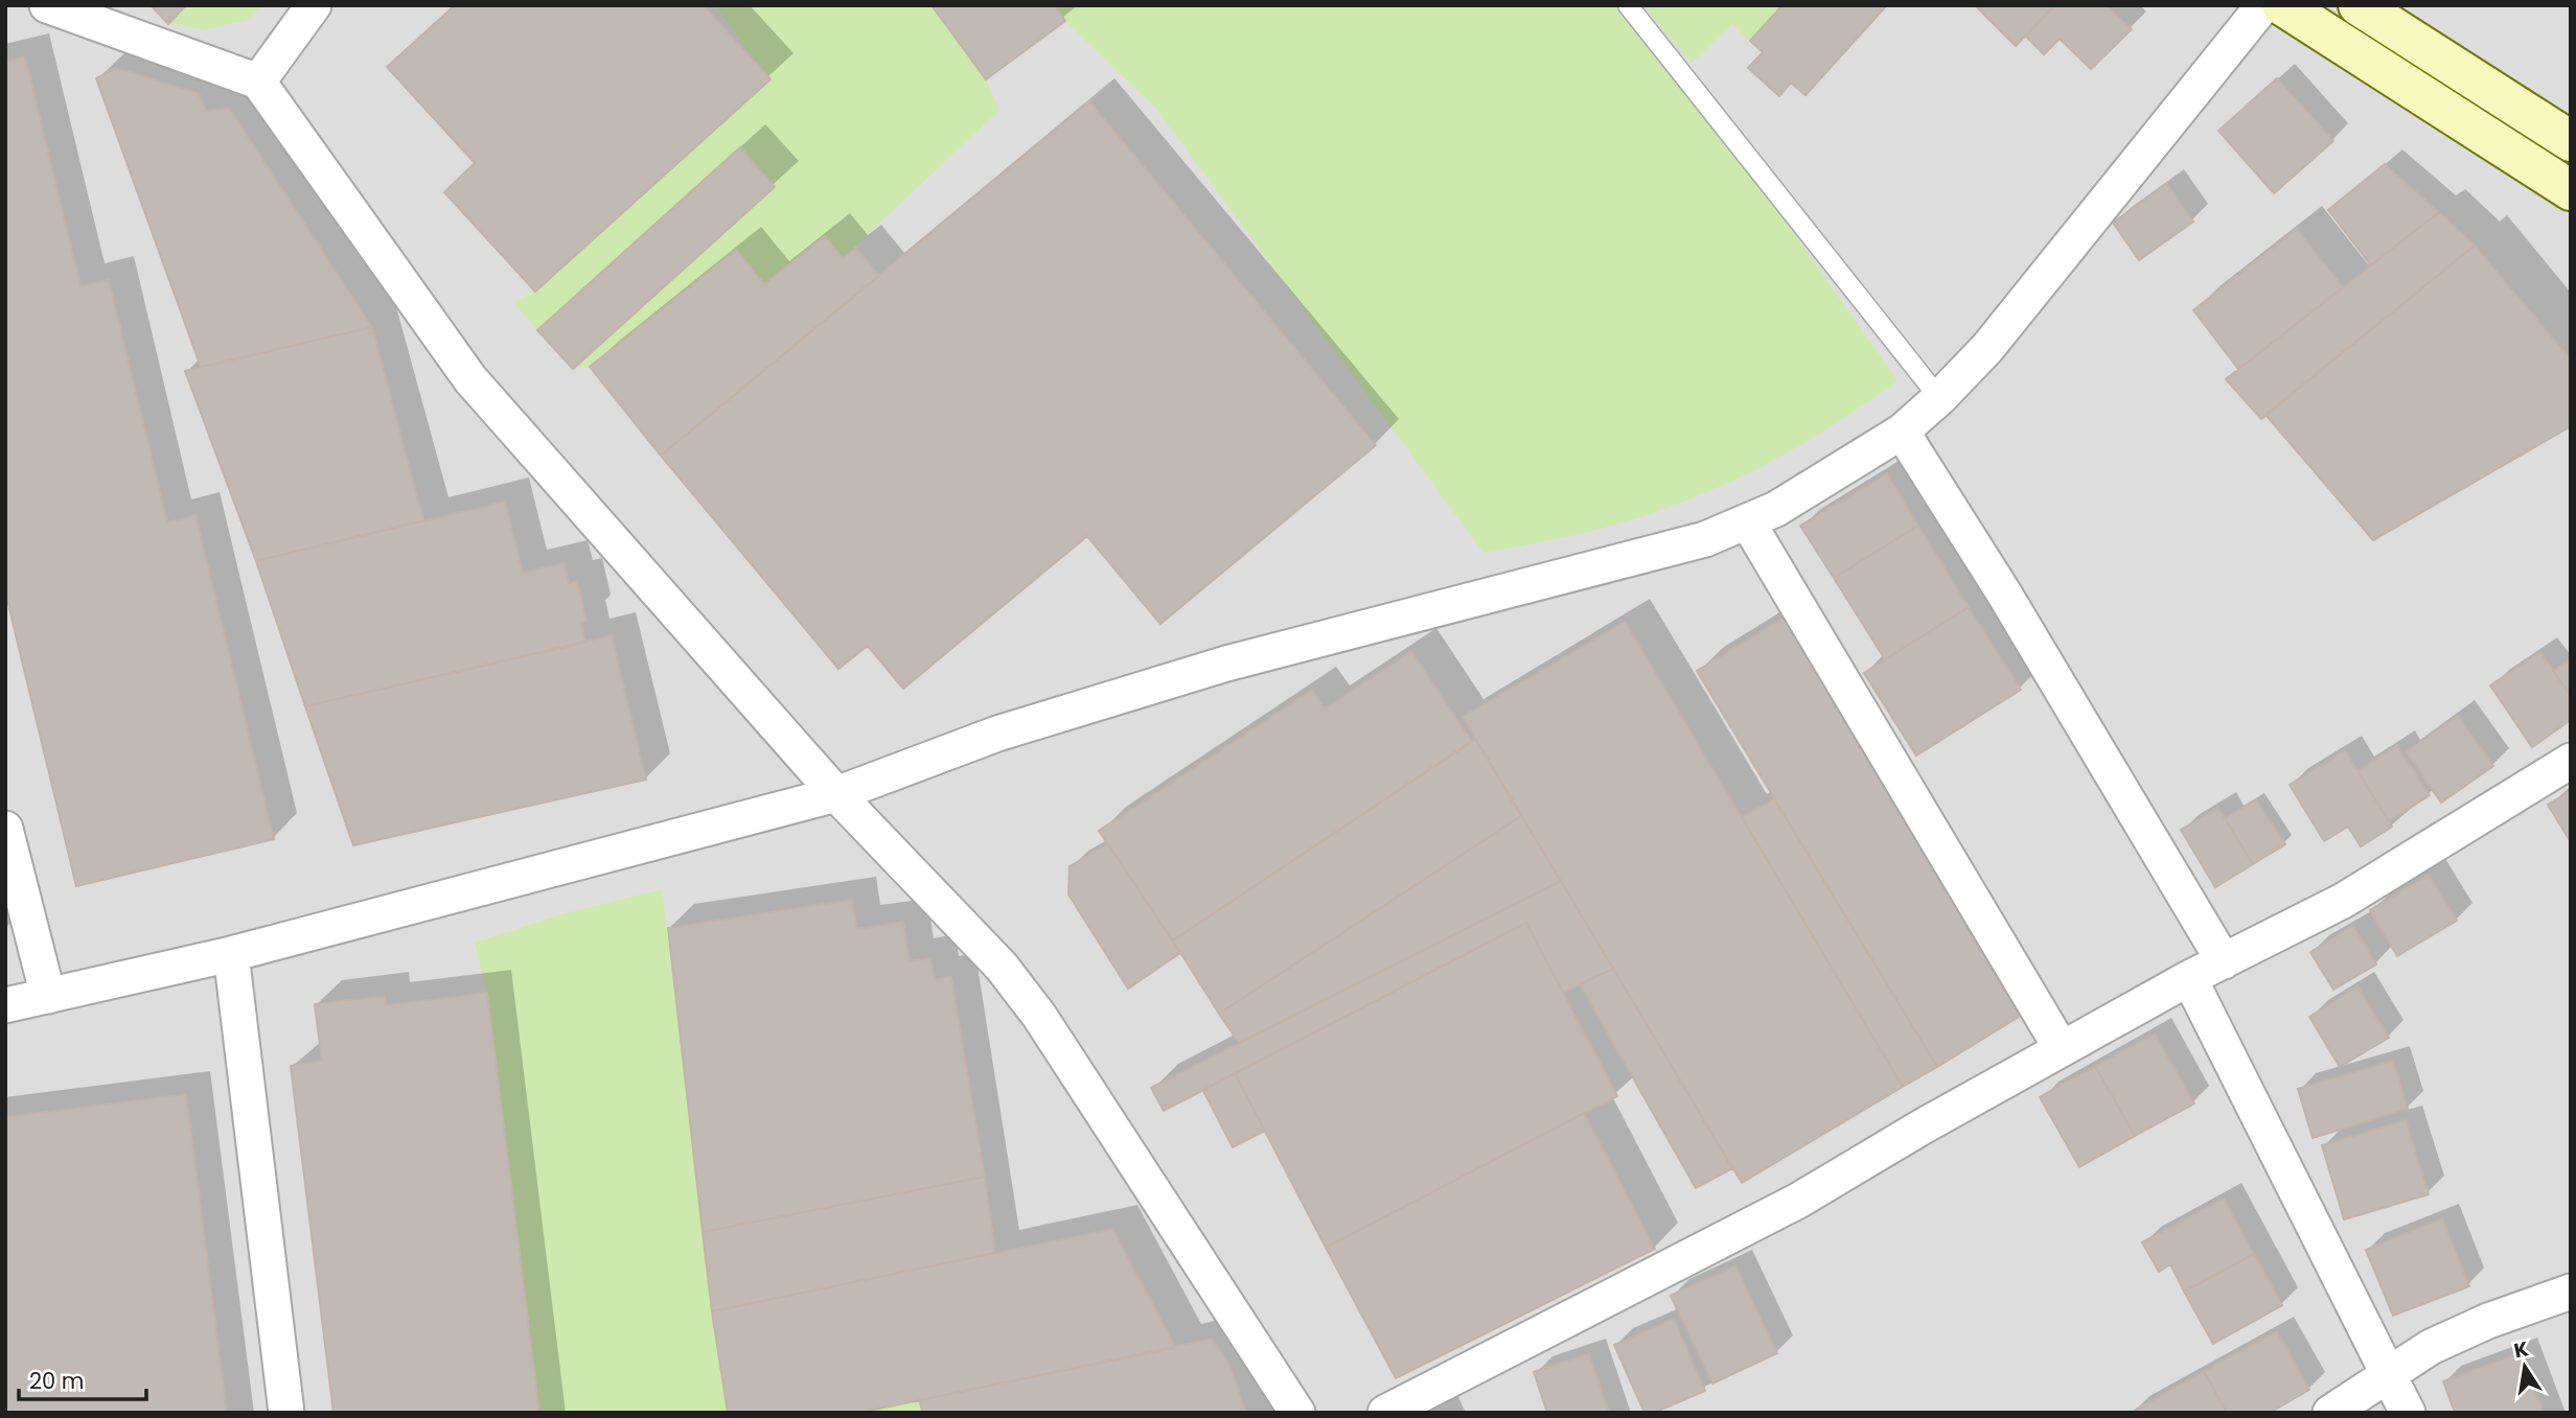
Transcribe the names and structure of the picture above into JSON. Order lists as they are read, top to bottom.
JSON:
{
  "scale_bar": "20 m",
  "north": "top"
}
